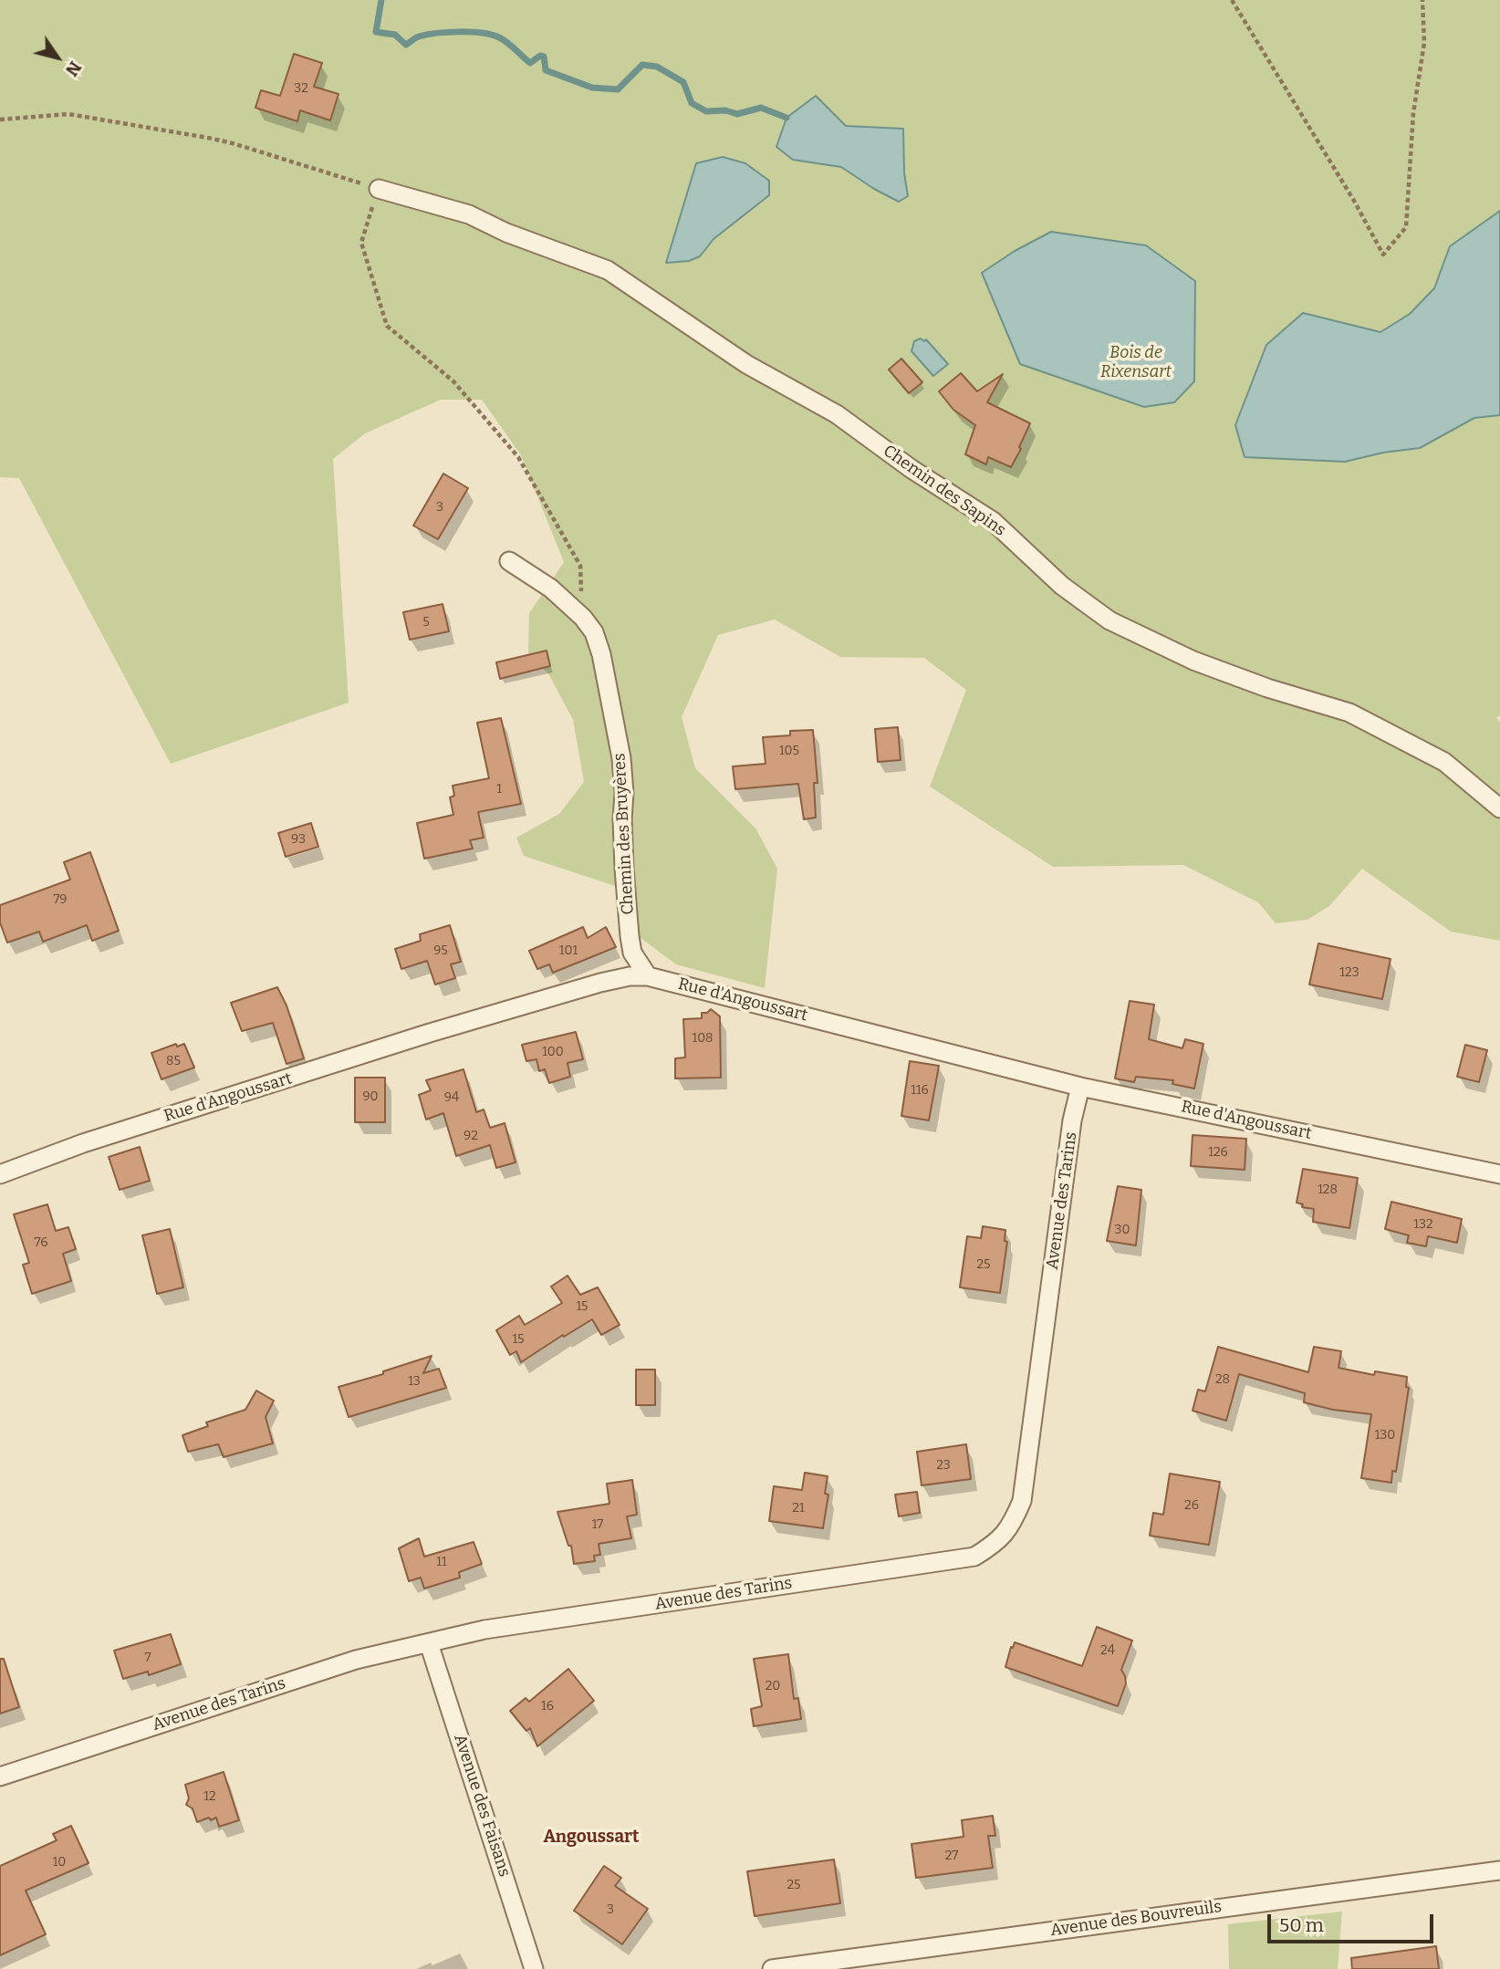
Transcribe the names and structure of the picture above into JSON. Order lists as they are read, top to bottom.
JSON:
{
  "streets": {
    "street": [
      "Chemin des Sapins",
      "Chemin des Bruyères",
      "Rue d'Angoussart",
      "Avenue des Tarins",
      "Avenue des Faisans",
      "Avenue des Bouvreuils"
    ]
  },
  "crossings": [
    ["Chemin des Bruyères", "Rue d'Angoussart"],
    ["Rue d'Angoussart", "Avenue des Tarins"],
    ["Avenue des Tarins", "Avenue des Faisans"]
  ],
  "districts": ["Angoussart"],
  "parks": ["Bois de Rixensart"],
  "house_numbers": [
    "32",
    "3",
    "5",
    "105",
    "1",
    "93",
    "79",
    "95",
    "101",
    "123",
    "108",
    "100",
    "85",
    "116",
    "90",
    "94",
    "92",
    "126",
    "128",
    "132",
    "30",
    "76",
    "25",
    "15",
    "15",
    "28",
    "13",
    "130",
    "23",
    "26",
    "21",
    "17",
    "11",
    "24",
    "7",
    "20",
    "16",
    "12",
    "27",
    "10",
    "25",
    "3"
  ],
  "scale_bar": "50 m",
  "north": "bottom right"
}
